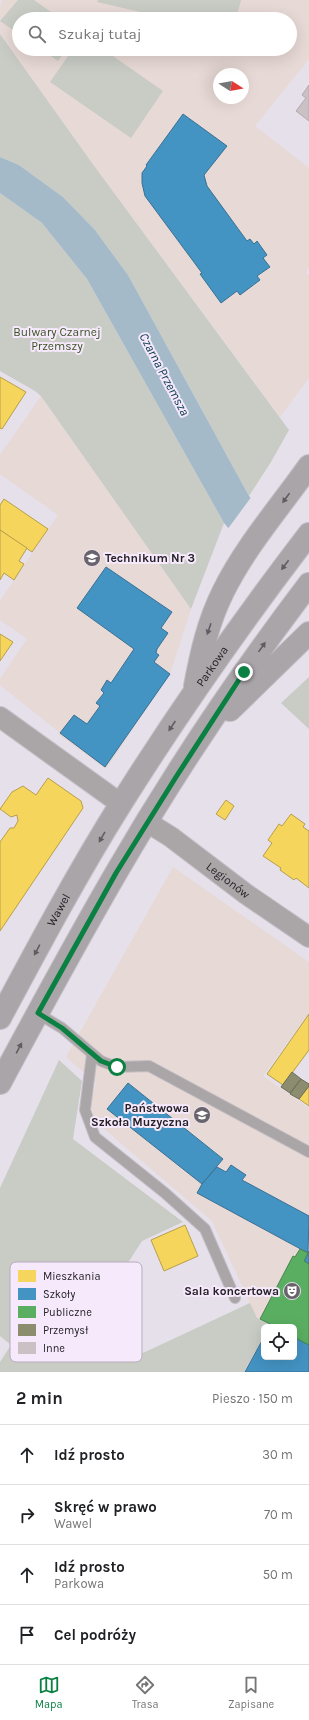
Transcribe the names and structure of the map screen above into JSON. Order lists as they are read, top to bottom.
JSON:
{
  "streets": {
    "street": ["Parkowa", "Legionów", "Wawel"]
  },
  "crossings": [
    ["Parkowa", "Wawel"]
  ],
  "water": ["Czarna Przemsza"],
  "parks": ["Bulwary Czarnej Przemszy"],
  "places": {
    "school or university": ["Technikum Nr 3", "Państwowa Szkoła Muzyczna"],
    "theatre": ["Sala koncertowa"]
  },
  "legend": [
    "Mieszkania",
    "Szkoły",
    "Publiczne",
    "Przemysł",
    "Inne"
  ],
  "north": "right",
  "page": {
    "search": "Szukaj tutaj",
    "heading": ["2 min", "Pieszo · 150 m"],
    "list": [
      ["Idź prosto", "30 m"],
      ["Skręć w prawo", "Wawel", "70 m"],
      ["Idź prosto", "Parkowa", "50 m"],
      "Cel podróży"
    ],
    "nav": ["Mapa", "Trasa", "Zapisane"]
  }
}
